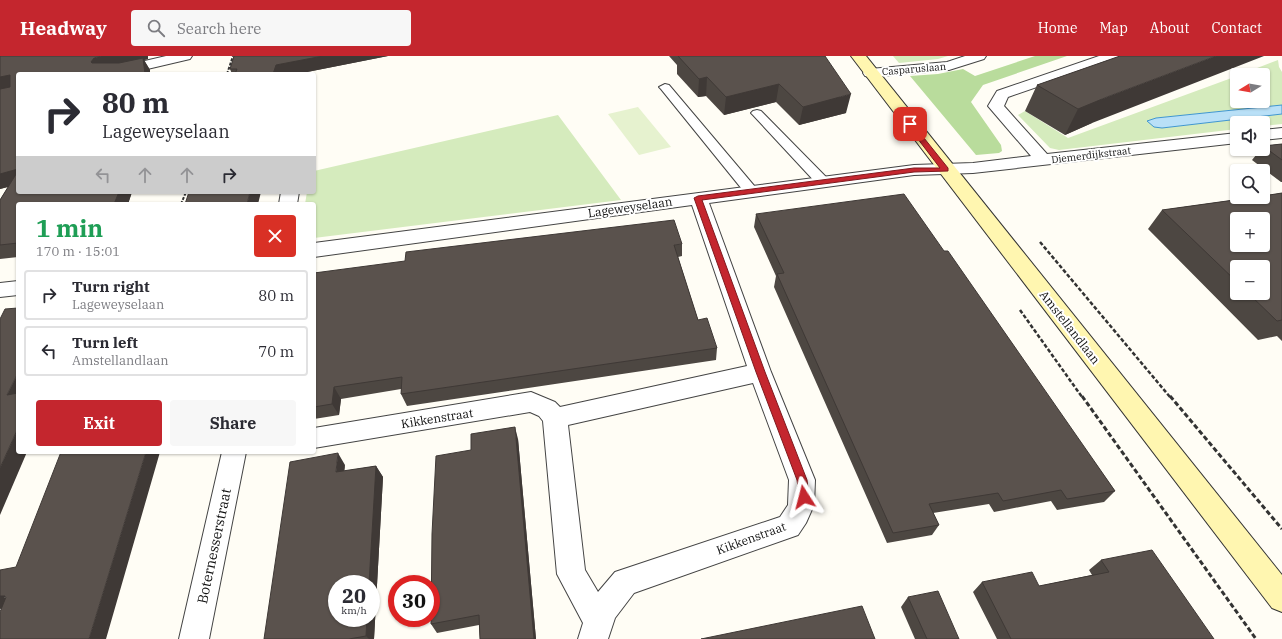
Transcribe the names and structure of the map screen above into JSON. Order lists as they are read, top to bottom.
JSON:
{
  "streets": {
    "main road": ["Amstellandlaan"],
    "street": [
      "Casparuslaan",
      "Diemerdijkstraat",
      "Lageweyselaan",
      "Kikkenstraat",
      "Boternesserstraat"
    ]
  },
  "crossings": [
    ["Casparuslaan", "Amstellandlaan"],
    ["Diemerdijkstraat", "Lageweyselaan"],
    ["Diemerdijkstraat", "Amstellandlaan"],
    ["Lageweyselaan", "Amstellandlaan"],
    ["Lageweyselaan", "Kikkenstraat"]
  ],
  "north": "left",
  "page": {
    "header": "Headway",
    "search": "Search here",
    "nav": [
      "Home",
      "Map",
      "About",
      "Contact"
    ],
    "map_buttons": ["+", "−"],
    "turn": ["80 m", "Lageweyselaan"],
    "heading": ["1 min", "170 m · 15:01"],
    "list": [
      {
        "name": "Turn right",
        "note": "Lageweyselaan",
        "value": "80 m"
      },
      {
        "name": "Turn left",
        "note": "Amstellandlaan",
        "value": "70 m"
      }
    ],
    "buttons": ["Exit", "Share"],
    "speed": "20 km/h",
    "limit": "30"
  }
}
